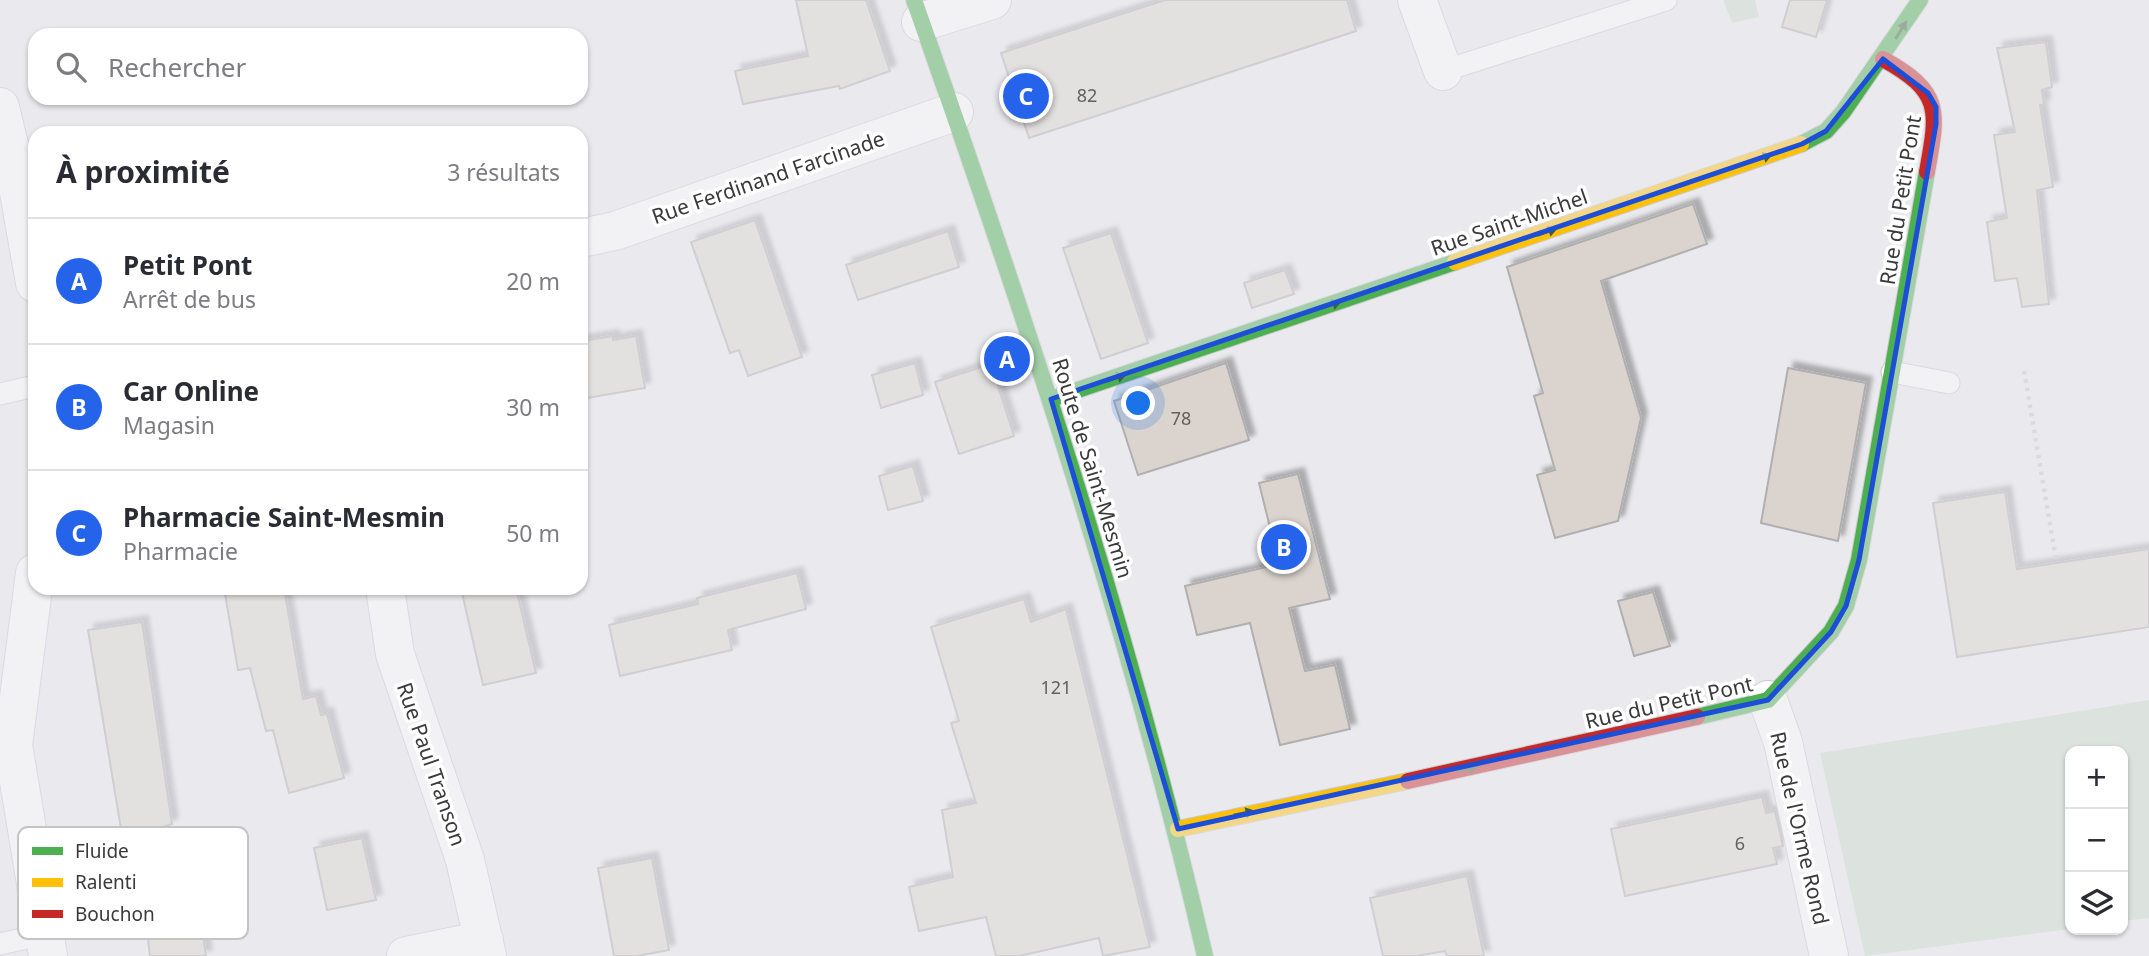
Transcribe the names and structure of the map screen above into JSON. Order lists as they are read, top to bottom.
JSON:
{
  "streets": {
    "street": [
      "Rue Ferdinand Farcinade",
      "Rue du Petit Pont",
      "Rue Saint-Michel",
      "Route de Saint-Mesmin",
      "Rue Paul Transon",
      "Rue de l'Orme Rond"
    ]
  },
  "crossings": [
    ["Rue Ferdinand Farcinade", "Route de Saint-Mesmin"],
    ["Rue du Petit Pont", "Rue Saint-Michel"],
    ["Rue du Petit Pont", "Route de Saint-Mesmin"],
    ["Rue du Petit Pont", "Rue de l'Orme Rond"],
    ["Rue Saint-Michel", "Route de Saint-Mesmin"]
  ],
  "one_way": ["Rue du Petit Pont", "Rue Saint-Michel"],
  "house_numbers": [
    "82",
    "78",
    "121",
    "6"
  ],
  "legend": ["Fluide", "Ralenti", "Bouchon"],
  "page": {
    "search": "Rechercher",
    "pins": ["C", "A", "B"],
    "heading": ["À proximité", "3 résultats"],
    "list": [
      {
        "mark": "A",
        "name": "Petit Pont",
        "note": "Arrêt de bus",
        "value": "20 m"
      },
      {
        "mark": "B",
        "name": "Car Online",
        "note": "Magasin",
        "value": "30 m"
      },
      {
        "mark": "C",
        "name": "Pharmacie Saint-Mesmin",
        "note": "Pharmacie",
        "value": "50 m"
      }
    ],
    "map_buttons": ["+", "−"]
  }
}
